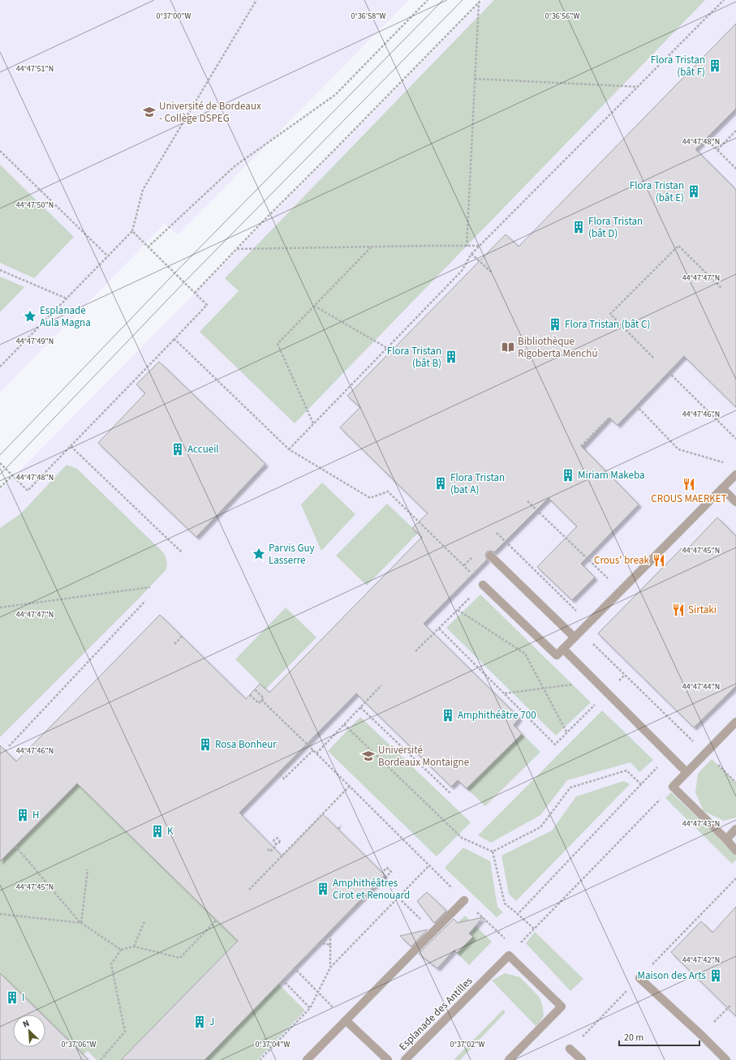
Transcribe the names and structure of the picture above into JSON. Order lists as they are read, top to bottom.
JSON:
{
  "streets": {
    "street": ["Esplanade des Antilles"]
  },
  "places": {
    "building": [
      "Flora Tristan (bât F)",
      "Flora Tristan (bât E)",
      "Flora Tristan (bât D)",
      "Flora Tristan (bât C)",
      "Flora Tristan (bât B)",
      "Accueil",
      "Miriam Makeba",
      "Flora Tristan (bat A)",
      "Amphithéâtre 700",
      "Rosa Bonheur",
      "H",
      "K",
      "Amphithéâtres Cirot et Renouard",
      "Maison des Arts",
      "I",
      "J"
    ],
    "school or university": ["Université de Bordeaux - Collège DSPEG", "Université Bordeaux Montaigne"],
    "place": ["Esplanade Aula Magna", "Parvis Guy Lasserre"],
    "library": ["Bibliothèque Rigoberta Menchú"],
    "restaurant": ["CROUS MAERKET", "Crous' break", "Sirtaki"]
  },
  "scale_bar": "20 m",
  "north": "top left",
  "coordinates": [
    "0°37'00\"W",
    "0°36'58\"W",
    "0°36'56\"W",
    "44°47'51\"N",
    "44°47'48\"N",
    "44°47'50\"N",
    "44°47'47\"N",
    "44°47'49\"N",
    "44°47'46\"N",
    "44°47'45\"N",
    "44°47'44\"N",
    "44°47'43\"N",
    "44°47'42\"N",
    "0°37'06\"W",
    "0°37'04\"W",
    "0°37'02\"W"
  ]
}
